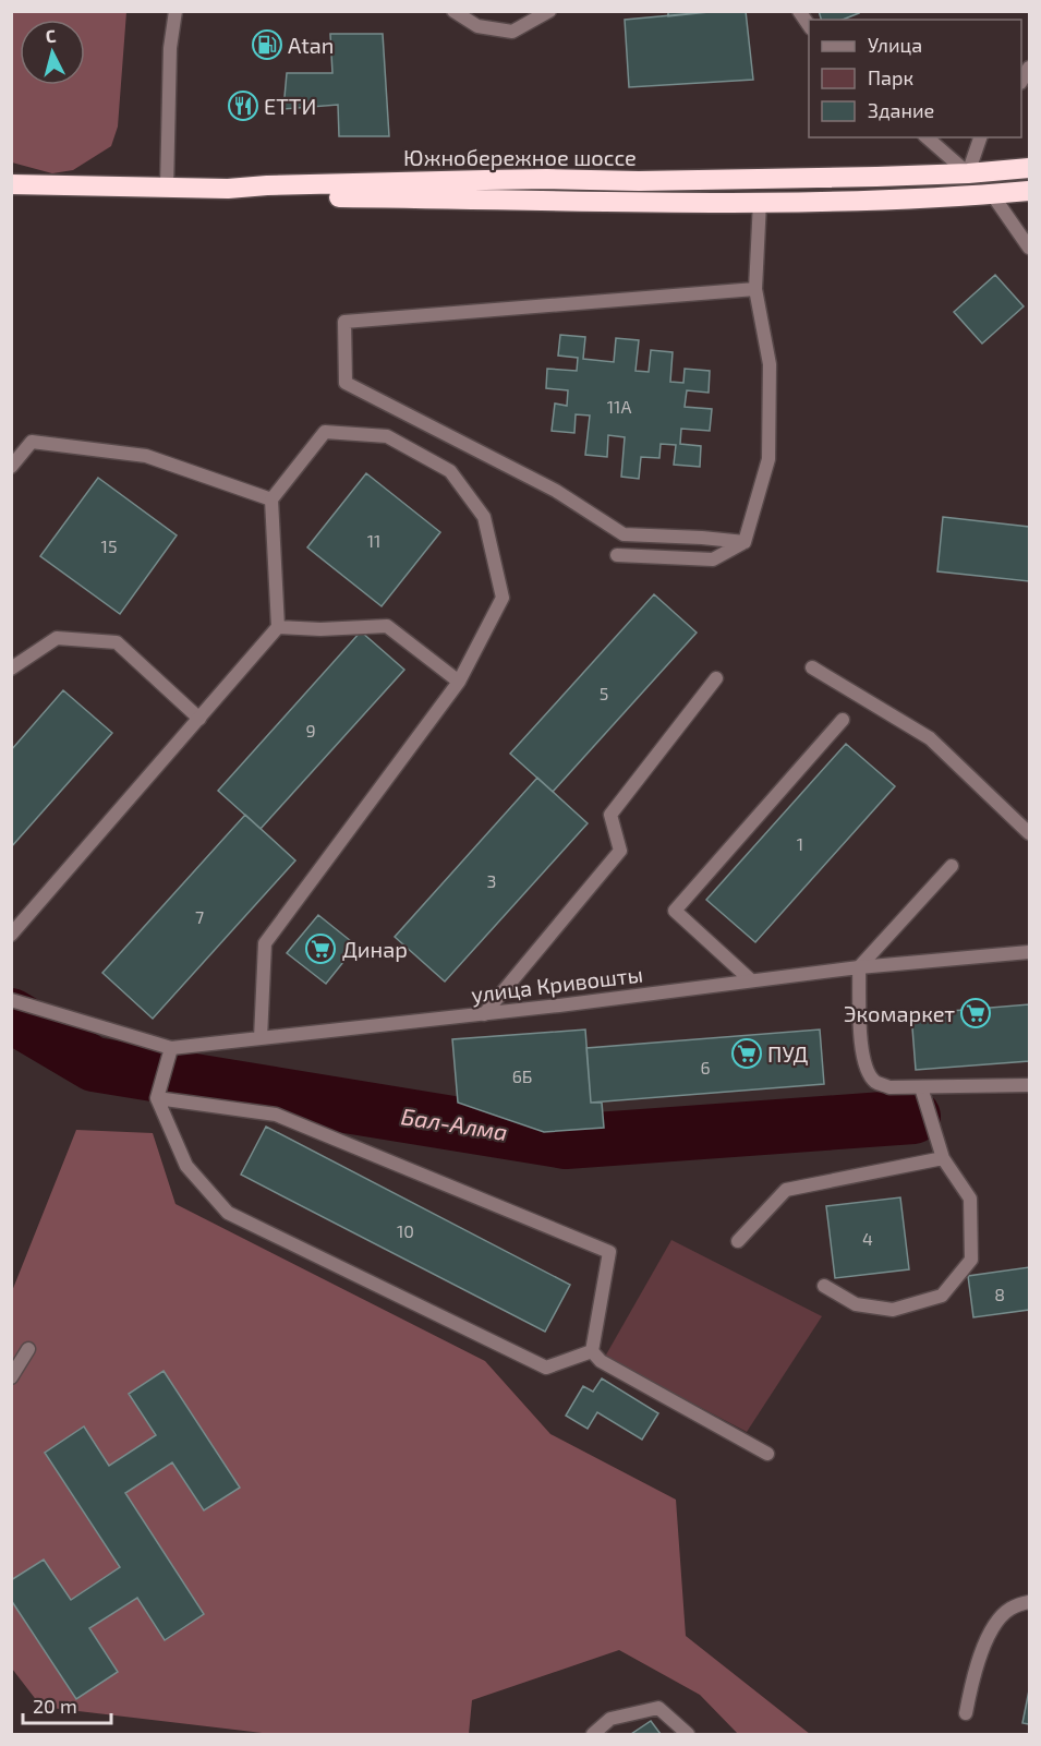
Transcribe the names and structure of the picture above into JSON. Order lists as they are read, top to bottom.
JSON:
{
  "streets": {
    "highway": ["Южнобережное шоссе"],
    "street": ["улица Кривошты"]
  },
  "water": ["Бал-Алма"],
  "places": {
    "fuel station": ["Atan"],
    "restaurant": ["ЕТТИ"],
    "supermarket": ["Динар", "Экомаркет", "ПУД"]
  },
  "house_numbers": [
    "11А",
    "11",
    "15",
    "5",
    "9",
    "1",
    "3",
    "7",
    "6",
    "6Б",
    "10",
    "4",
    "8"
  ],
  "legend": ["Улица", "Парк", "Здание"],
  "scale_bar": "20 m",
  "north": "top"
}
